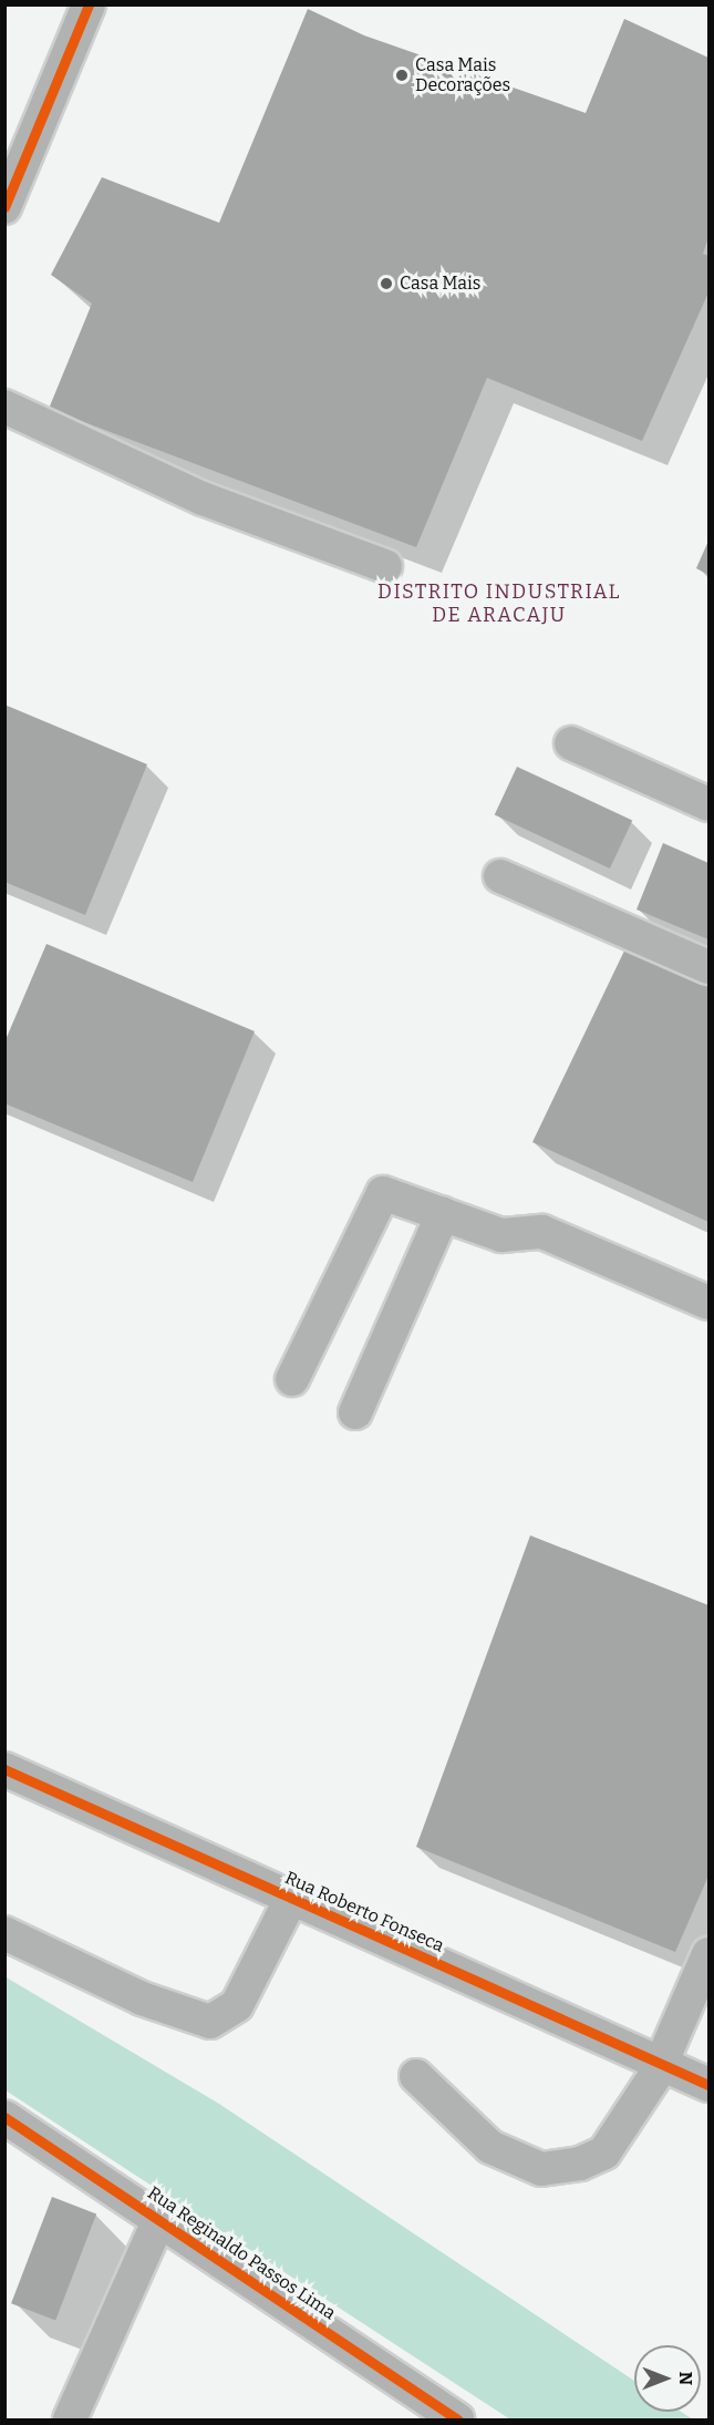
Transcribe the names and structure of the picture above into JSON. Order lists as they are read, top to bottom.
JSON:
{
  "streets": {
    "street": ["Rua Roberto Fonseca", "Rua Reginaldo Passos Lima"]
  },
  "districts": ["DISTRITO INDUSTRIAL DE ARACAJU"],
  "places": ["Casa Mais Decorações", "Casa Mais"],
  "north": "right"
}
